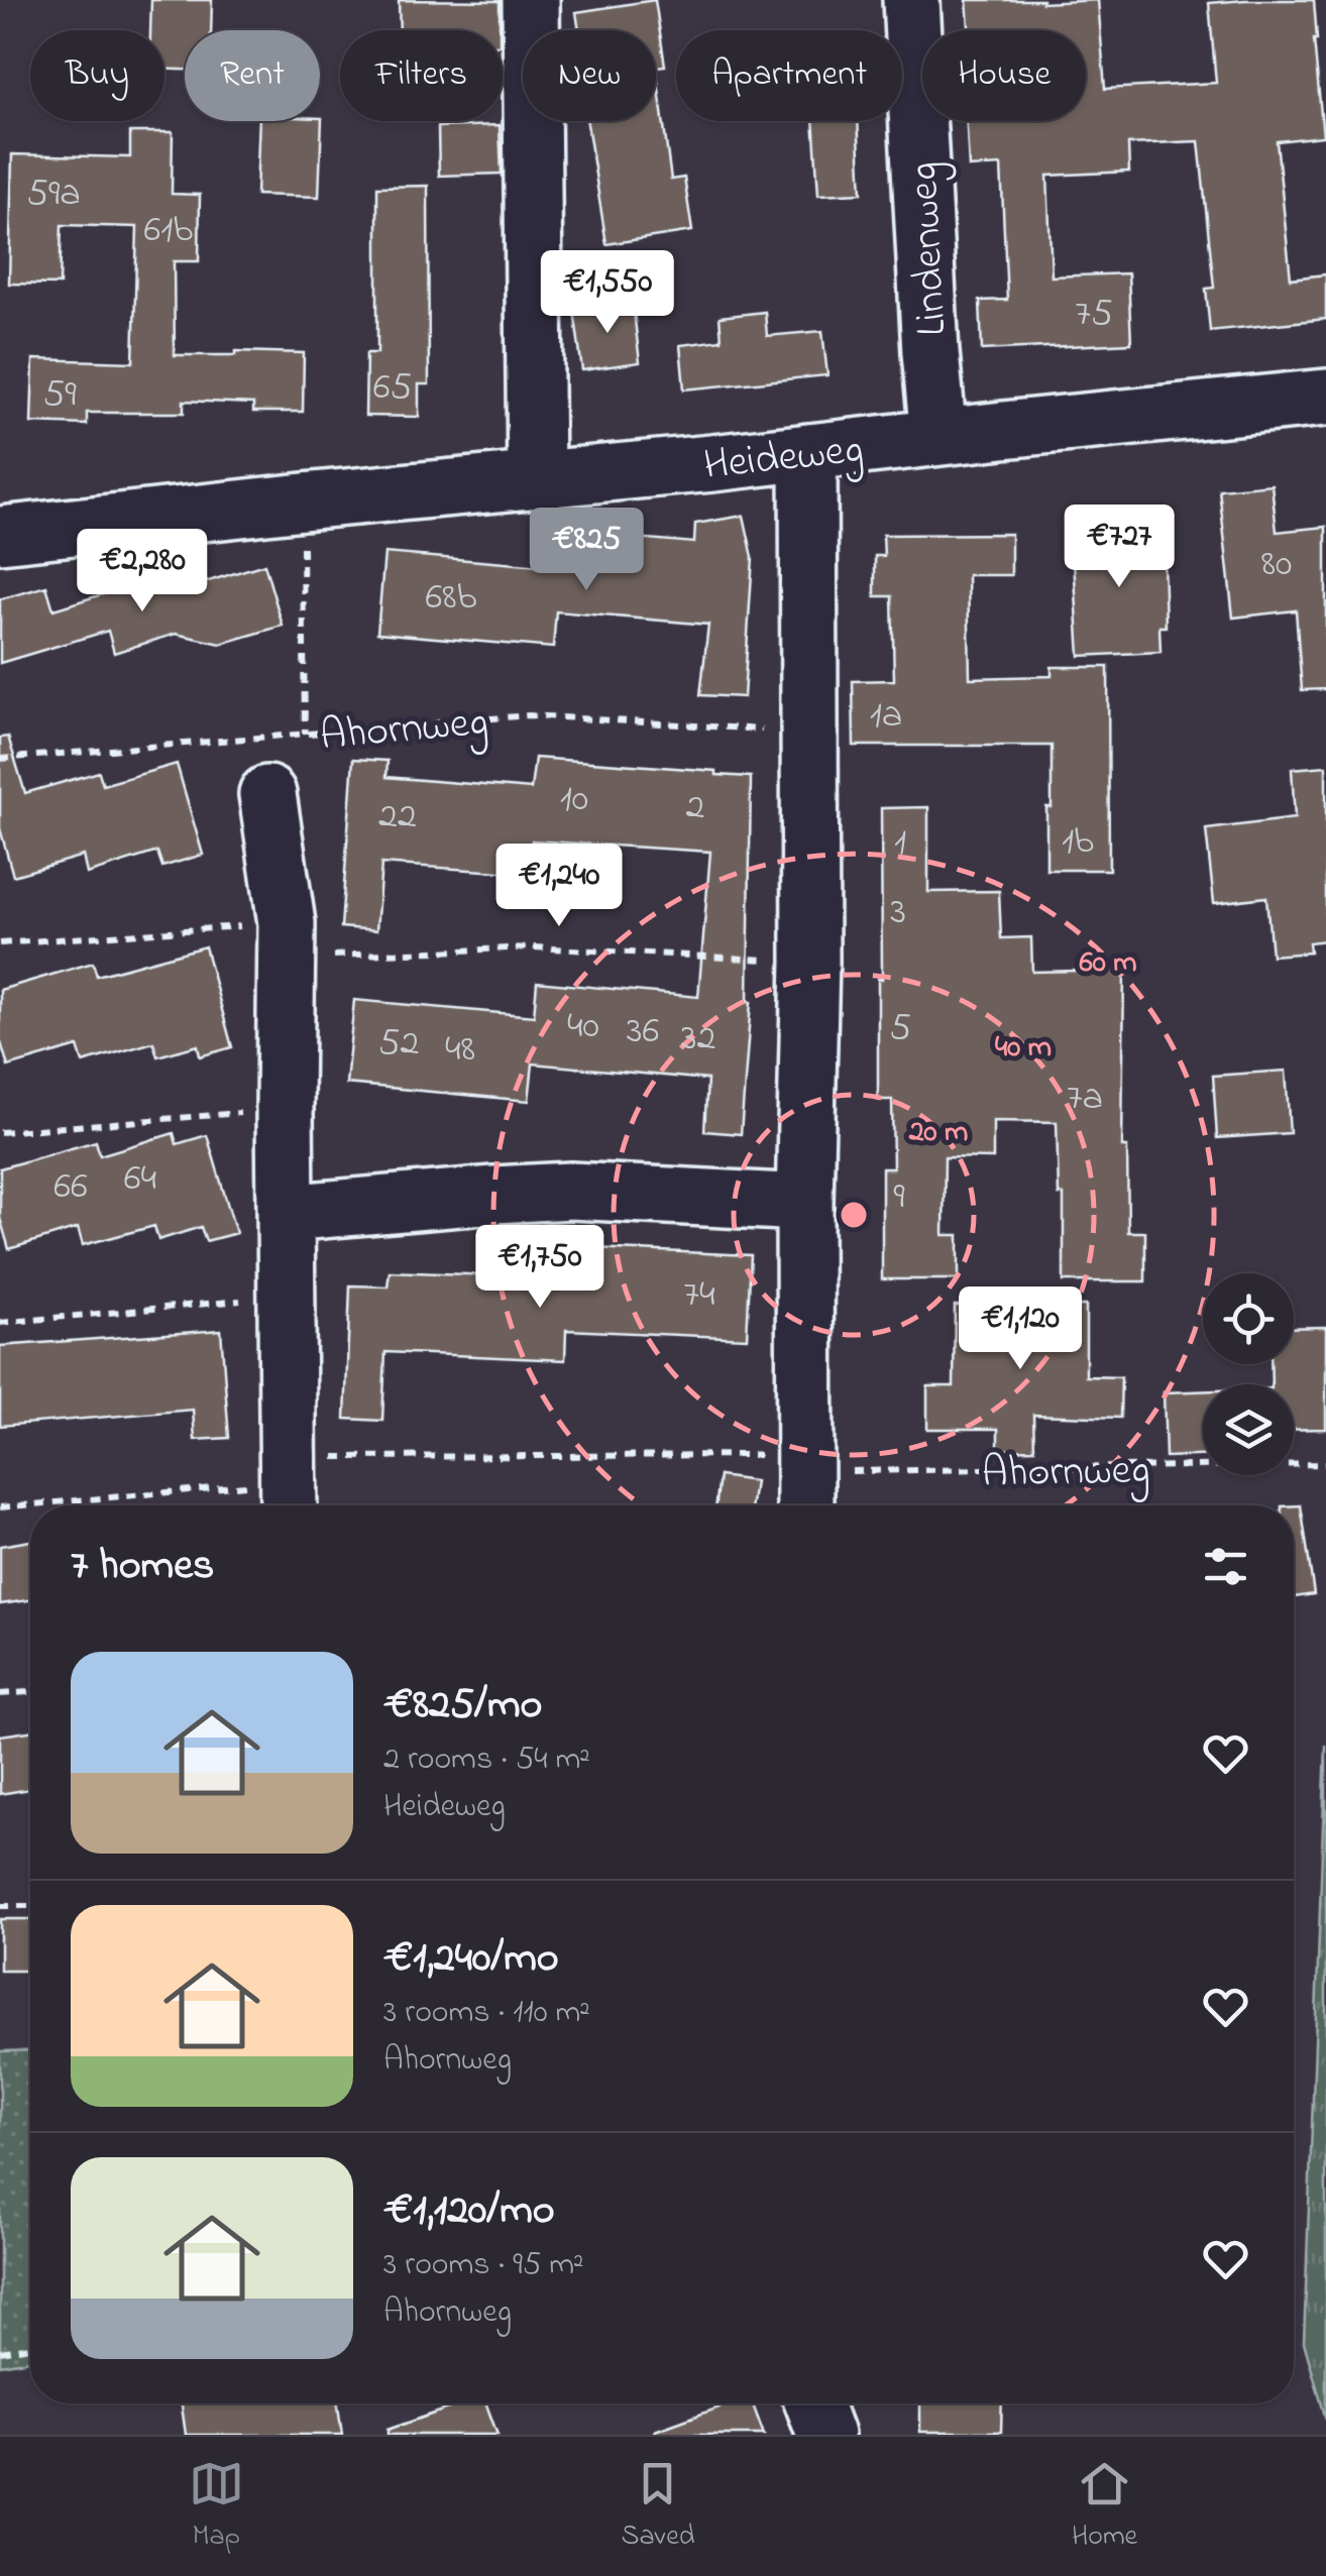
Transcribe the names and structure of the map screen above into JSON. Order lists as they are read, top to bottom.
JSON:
{
  "streets": {
    "street": ["Lindenweg", "Heideweg"],
    "path": ["Ahornweg"]
  },
  "crossings": [
    ["Lindenweg", "Heideweg"]
  ],
  "house_numbers": [
    "59a",
    "61b",
    "75",
    "65",
    "59",
    "80",
    "68b",
    "1a",
    "10",
    "2",
    "22",
    "1b",
    "1",
    "3",
    "40",
    "5",
    "36",
    "32",
    "52",
    "48",
    "7a",
    "64",
    "66",
    "9",
    "74"
  ],
  "page": {
    "chip": [
      "Buy",
      "Rent",
      "Filters",
      "New",
      "Apartment",
      "House"
    ],
    "price": [
      "€1,550",
      "€727",
      "€825",
      "€2,280",
      "€1,240",
      "€1,750",
      "€1,120"
    ],
    "heading": "7 homes",
    "list": [
      {
        "name": "€825/mo",
        "note": "2 rooms · 54 m² · Heideweg"
      },
      {
        "name": "€1,240/mo",
        "note": "3 rooms · 110 m² · Ahornweg"
      },
      {
        "name": "€1,120/mo",
        "note": "3 rooms · 95 m² · Ahornweg"
      }
    ],
    "tabs": ["Map", "Saved", "Home"]
  },
  "rings": ["60 m", "40 m", "20 m"]
}
